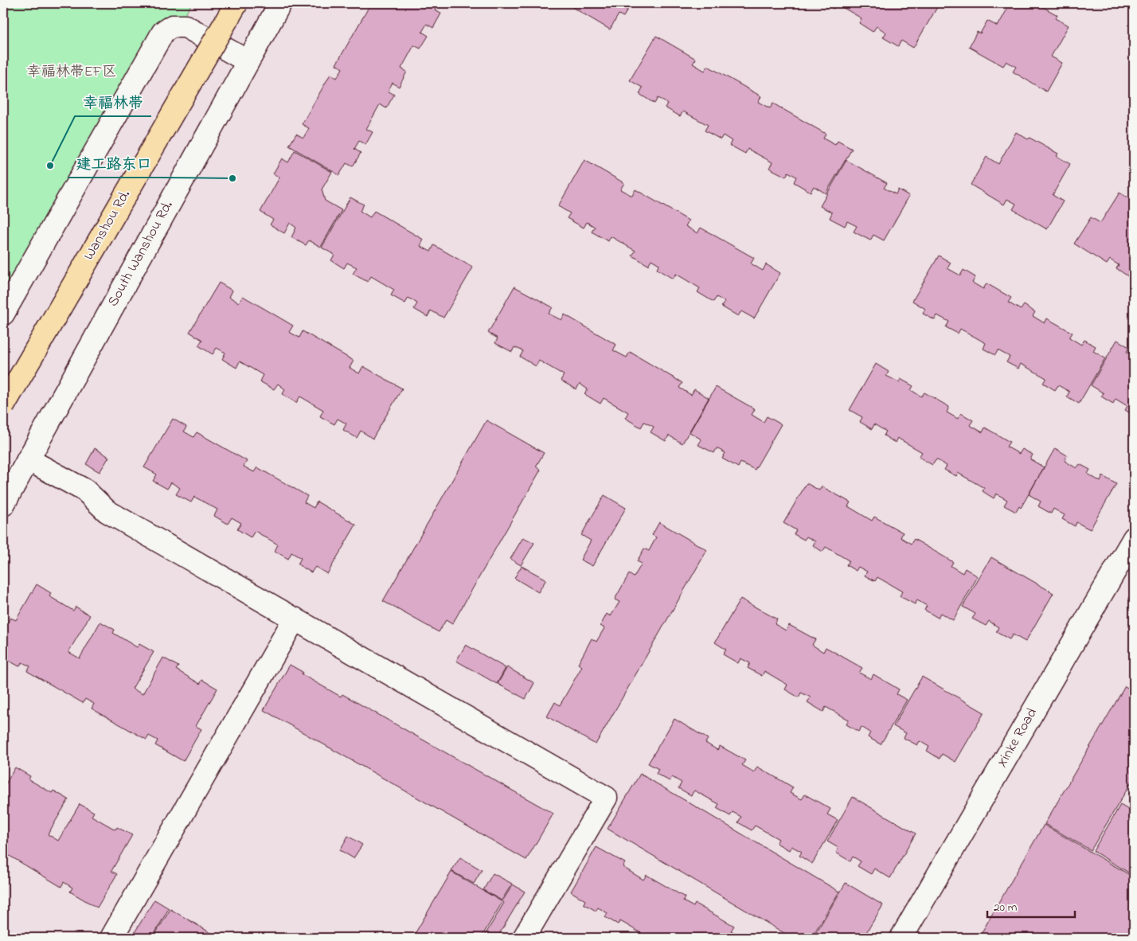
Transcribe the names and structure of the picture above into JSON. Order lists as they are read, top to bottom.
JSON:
{
  "streets": {
    "main road": ["Wanshou Rd."],
    "street": ["South Wanshou Rd.", "Xinke Road"]
  },
  "parks": ["幸福林带EF区"],
  "places": ["幸福林带", "建工路东口"],
  "scale_bar": "20 m"
}
